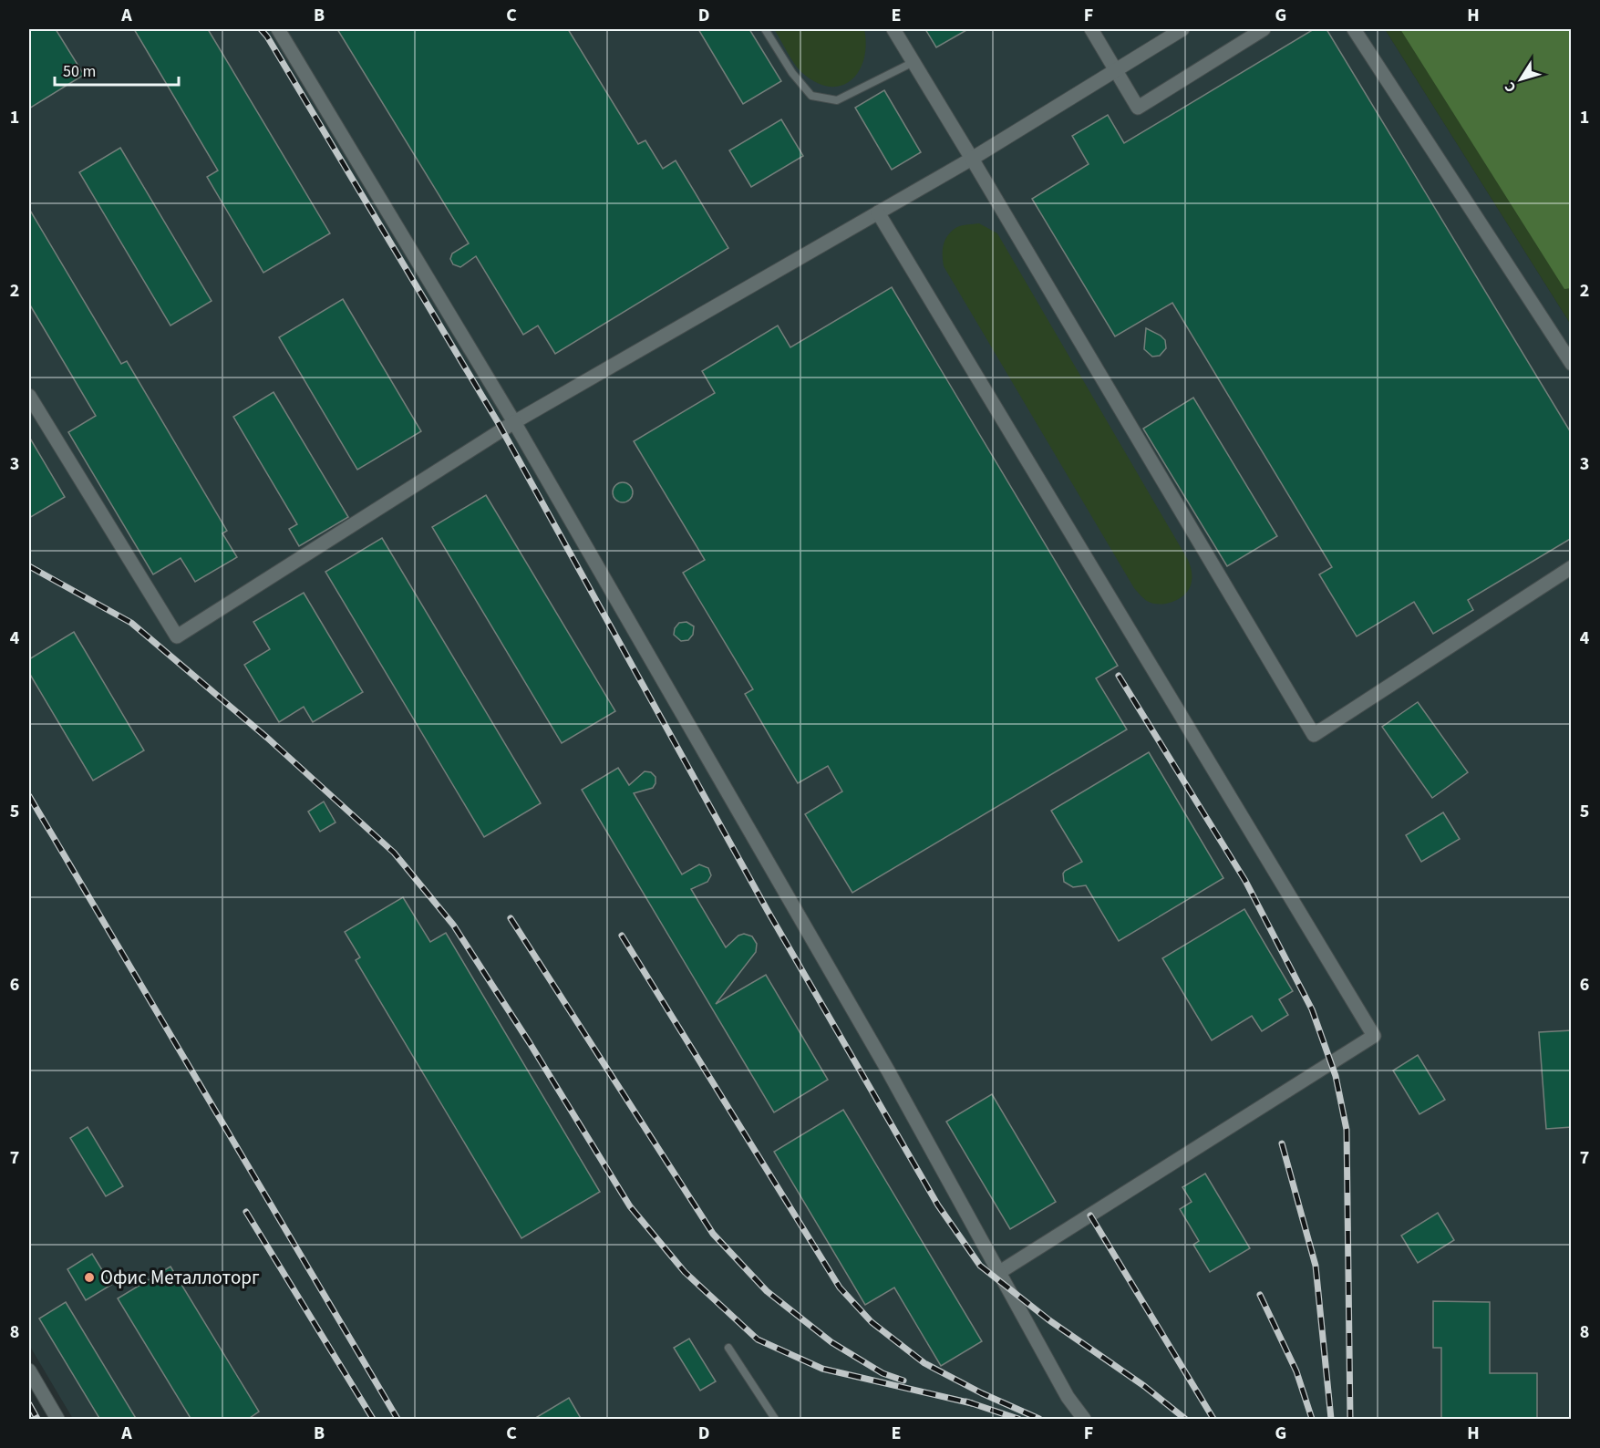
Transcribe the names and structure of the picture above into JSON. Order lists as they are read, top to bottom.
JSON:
{
  "places": ["Офис Металлоторг"],
  "scale_bar": "50 m",
  "north": "bottom left",
  "grid": {
    "columns": [
      "A",
      "B",
      "C",
      "D",
      "E",
      "F",
      "G",
      "H"
    ],
    "rows": [
      "1",
      "2",
      "3",
      "4",
      "5",
      "6",
      "7",
      "8"
    ]
  }
}
